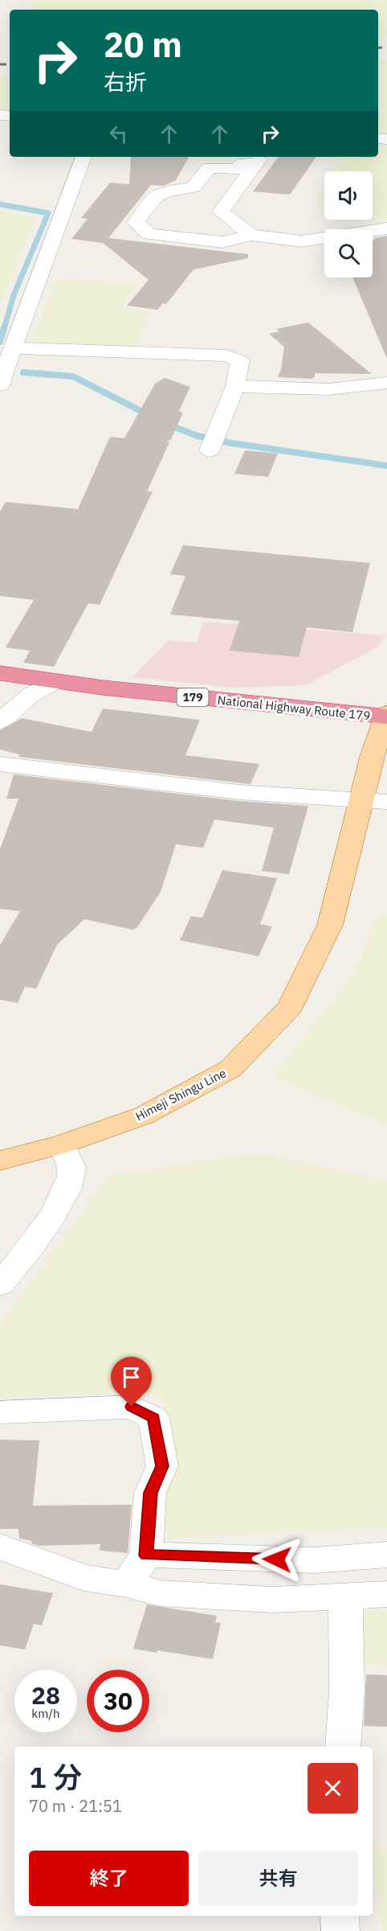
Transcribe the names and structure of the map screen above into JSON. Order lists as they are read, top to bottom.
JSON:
{
  "streets": {
    "highway": ["179", "National Highway Route 179"],
    "main road": ["Himeji Shingu Line"]
  },
  "crossings": [
    ["National Highway Route 179", "Himeji Shingu Line"]
  ],
  "page": {
    "turn": ["20 m", "右折"],
    "speed": "28 km/h",
    "limit": "30",
    "heading": ["1 分", "70 m · 21:51"],
    "buttons": ["終了", "共有"]
  }
}
